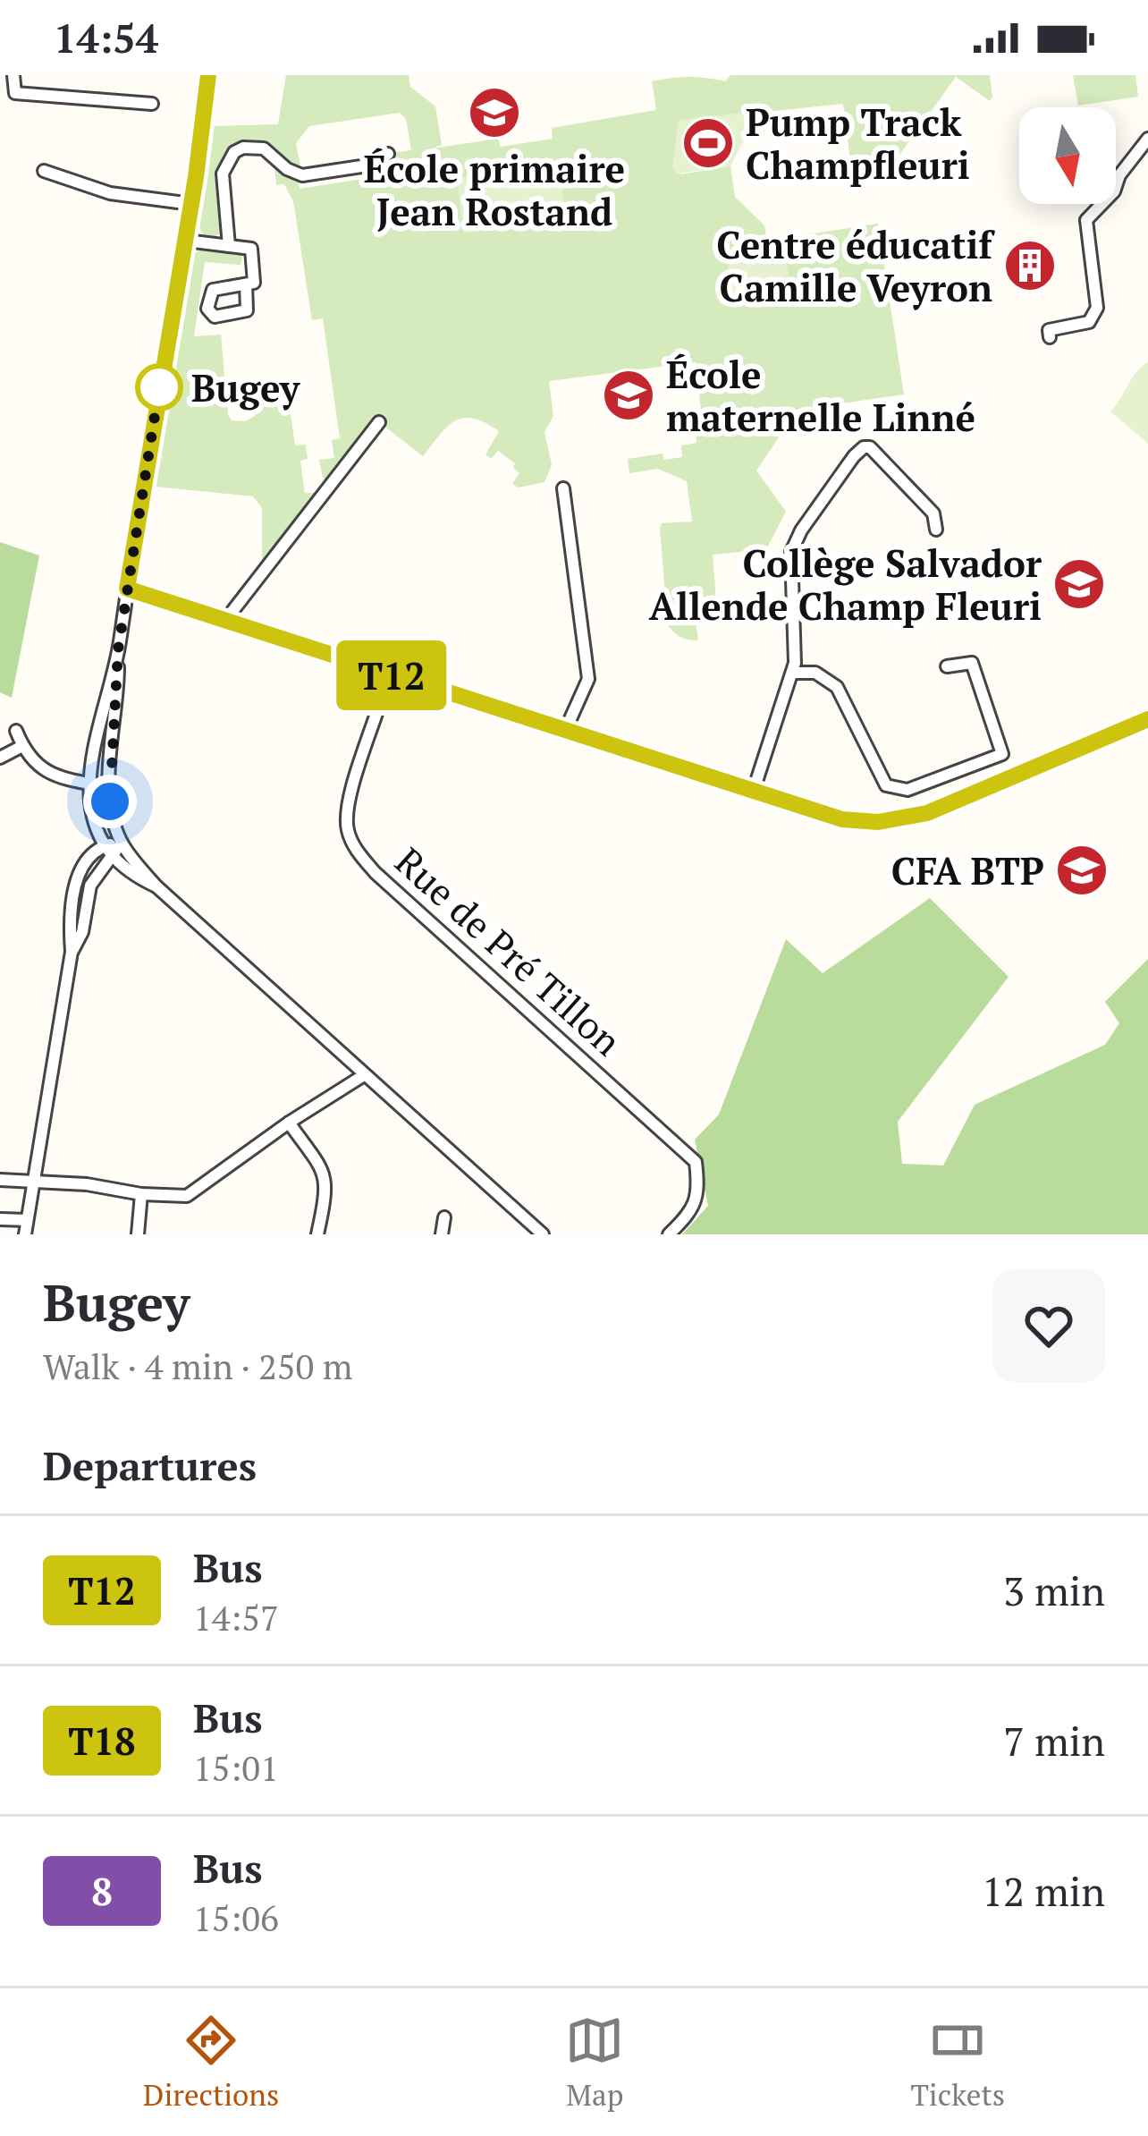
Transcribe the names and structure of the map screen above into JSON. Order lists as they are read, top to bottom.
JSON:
{
  "streets": {
    "street": ["Rue de Pré Tillon"]
  },
  "places": {
    "school or university": [
      "École primaire Jean Rostand",
      "École maternelle Linné",
      "Collège Salvador Allende Champ Fleuri",
      "CFA BTP"
    ],
    "sports": ["Pump Track Champfleuri"],
    "building": ["Centre éducatif Camille Veyron"],
    "other": ["Bugey"]
  },
  "lines": ["bus line T12"],
  "north": "bottom",
  "page": {
    "status": "14:54",
    "on_map": "T12",
    "heading": [
      ["Bugey", "Walk · 4 min · 250 m"],
      "Departures"
    ],
    "list": [
      {
        "mark": "T12",
        "name": "Bus",
        "note": "14:57",
        "value": "3 min"
      },
      {
        "mark": "T18",
        "name": "Bus",
        "note": "15:01",
        "value": "7 min"
      },
      {
        "mark": "8",
        "name": "Bus",
        "note": "15:06",
        "value": "12 min"
      }
    ],
    "tabs": ["Directions", "Map", "Tickets"]
  }
}
